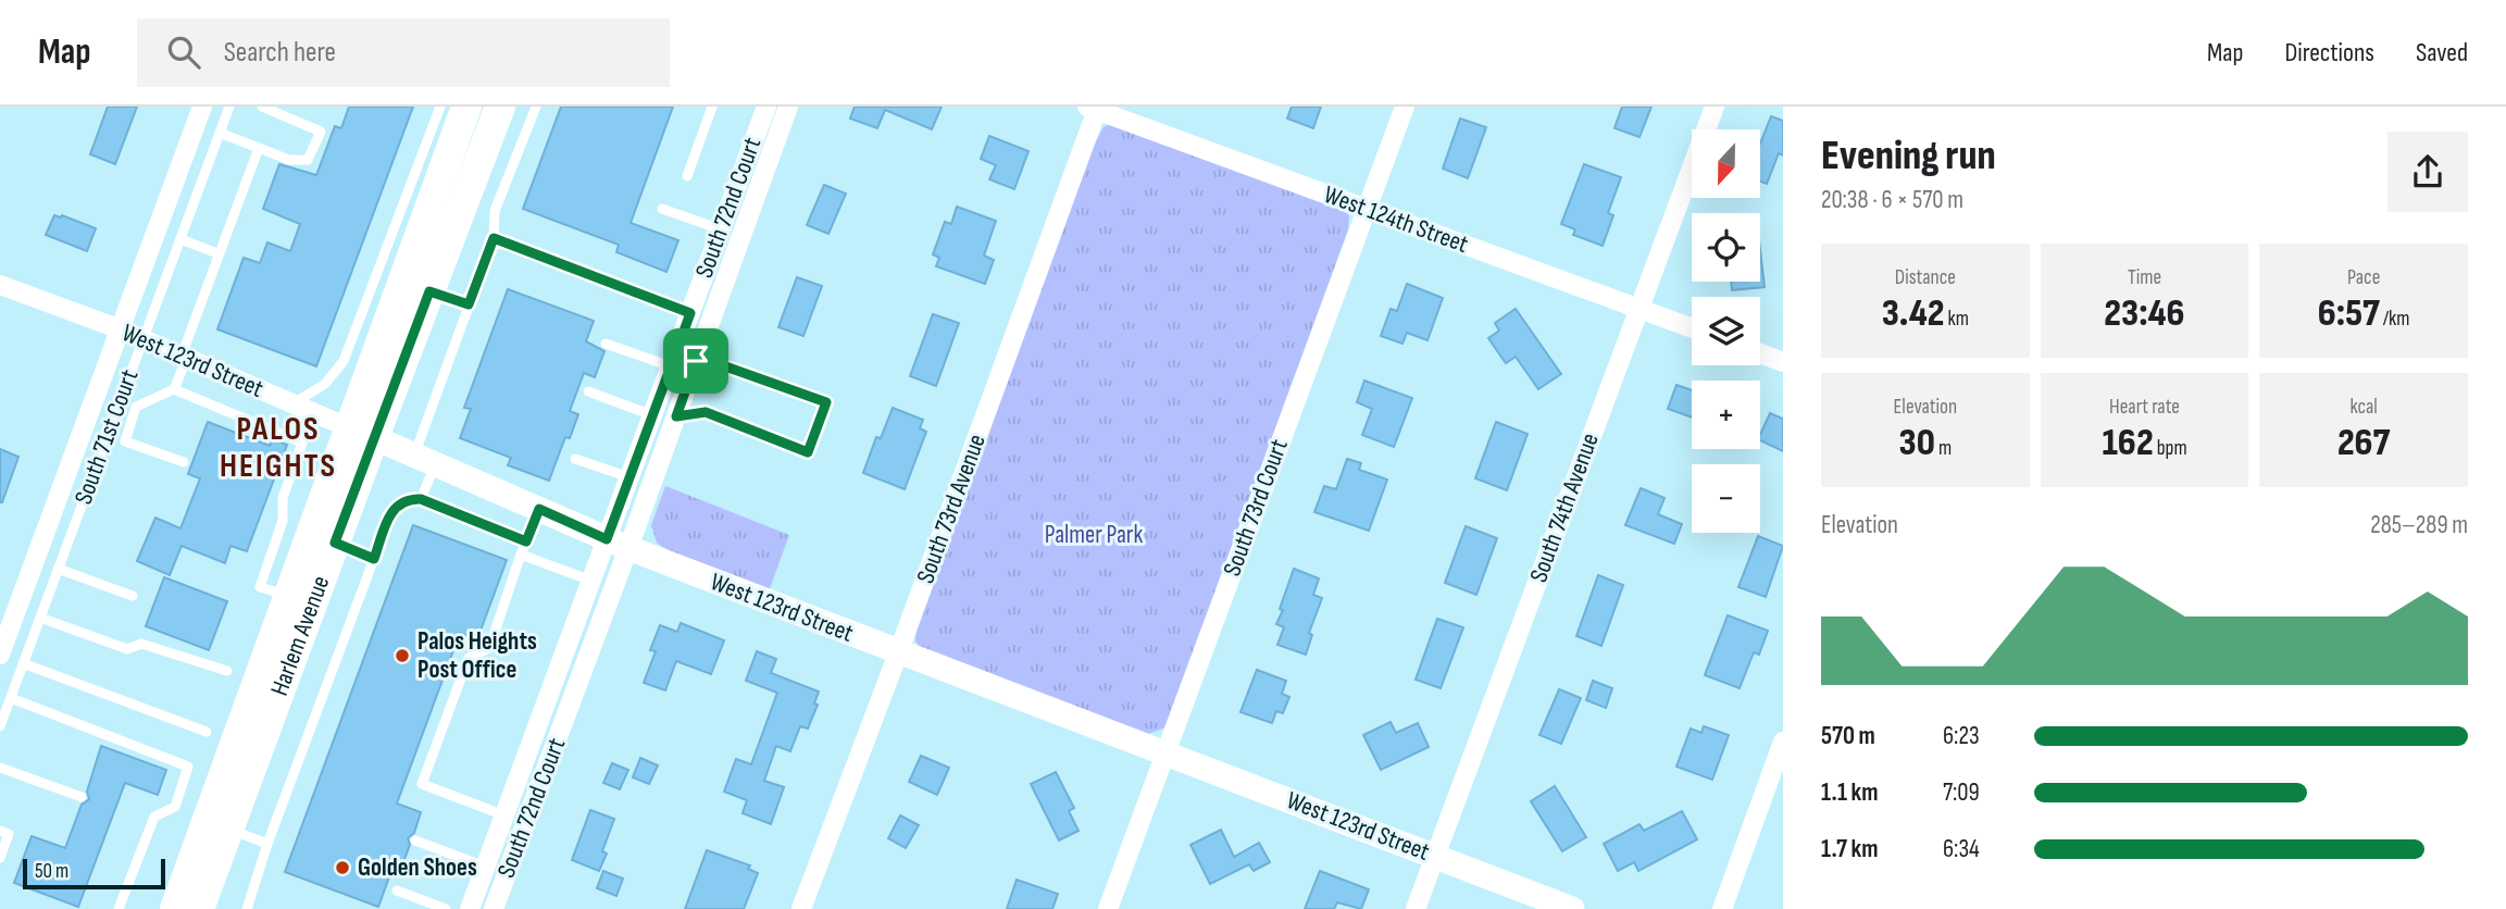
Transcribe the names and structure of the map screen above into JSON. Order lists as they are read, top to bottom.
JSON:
{
  "streets": {
    "main road": ["Harlem Avenue"],
    "street": [
      "South 72nd Court",
      "West 124th Street",
      "West 123rd Street",
      "South 71st Court",
      "South 73rd Court",
      "South 74th Avenue",
      "South 73rd Avenue"
    ]
  },
  "crossings": [
    ["South 72nd Court", "West 123rd Street"],
    ["West 124th Street", "South 73rd Court"],
    ["West 124th Street", "South 74th Avenue"],
    ["West 124th Street", "South 73rd Avenue"],
    ["West 123rd Street", "South 71st Court"],
    ["West 123rd Street", "South 73rd Court"],
    ["West 123rd Street", "South 74th Avenue"],
    ["West 123rd Street", "South 73rd Avenue"],
    ["West 123rd Street", "Harlem Avenue"]
  ],
  "districts": ["PALOS HEIGHTS"],
  "parks": ["Palmer Park"],
  "places": ["Palos Heights Post Office", "Golden Shoes"],
  "scale_bar": "50 m",
  "north": "bottom",
  "page": {
    "header": "Map",
    "search": "Search here",
    "nav": ["Map", "Directions", "Saved"],
    "heading": ["Evening run", "20:38 · 6 × 570 m"],
    "map_buttons": ["+", "−"],
    "stats": [
      ["Distance", "3.42 km"],
      ["Time", "23:46"],
      ["Pace", "6:57 /km"],
      ["Elevation", "30 m"],
      ["Heart rate", "162 bpm"],
      ["kcal", "267"]
    ],
    "chart": ["Elevation", "285–289 m"],
    "list": [
      {
        "name": "570 m",
        "note": "6:23"
      },
      {
        "name": "1.1 km",
        "note": "7:09"
      },
      {
        "name": "1.7 km",
        "note": "6:34"
      }
    ],
    "scale": "50 m"
  }
}
